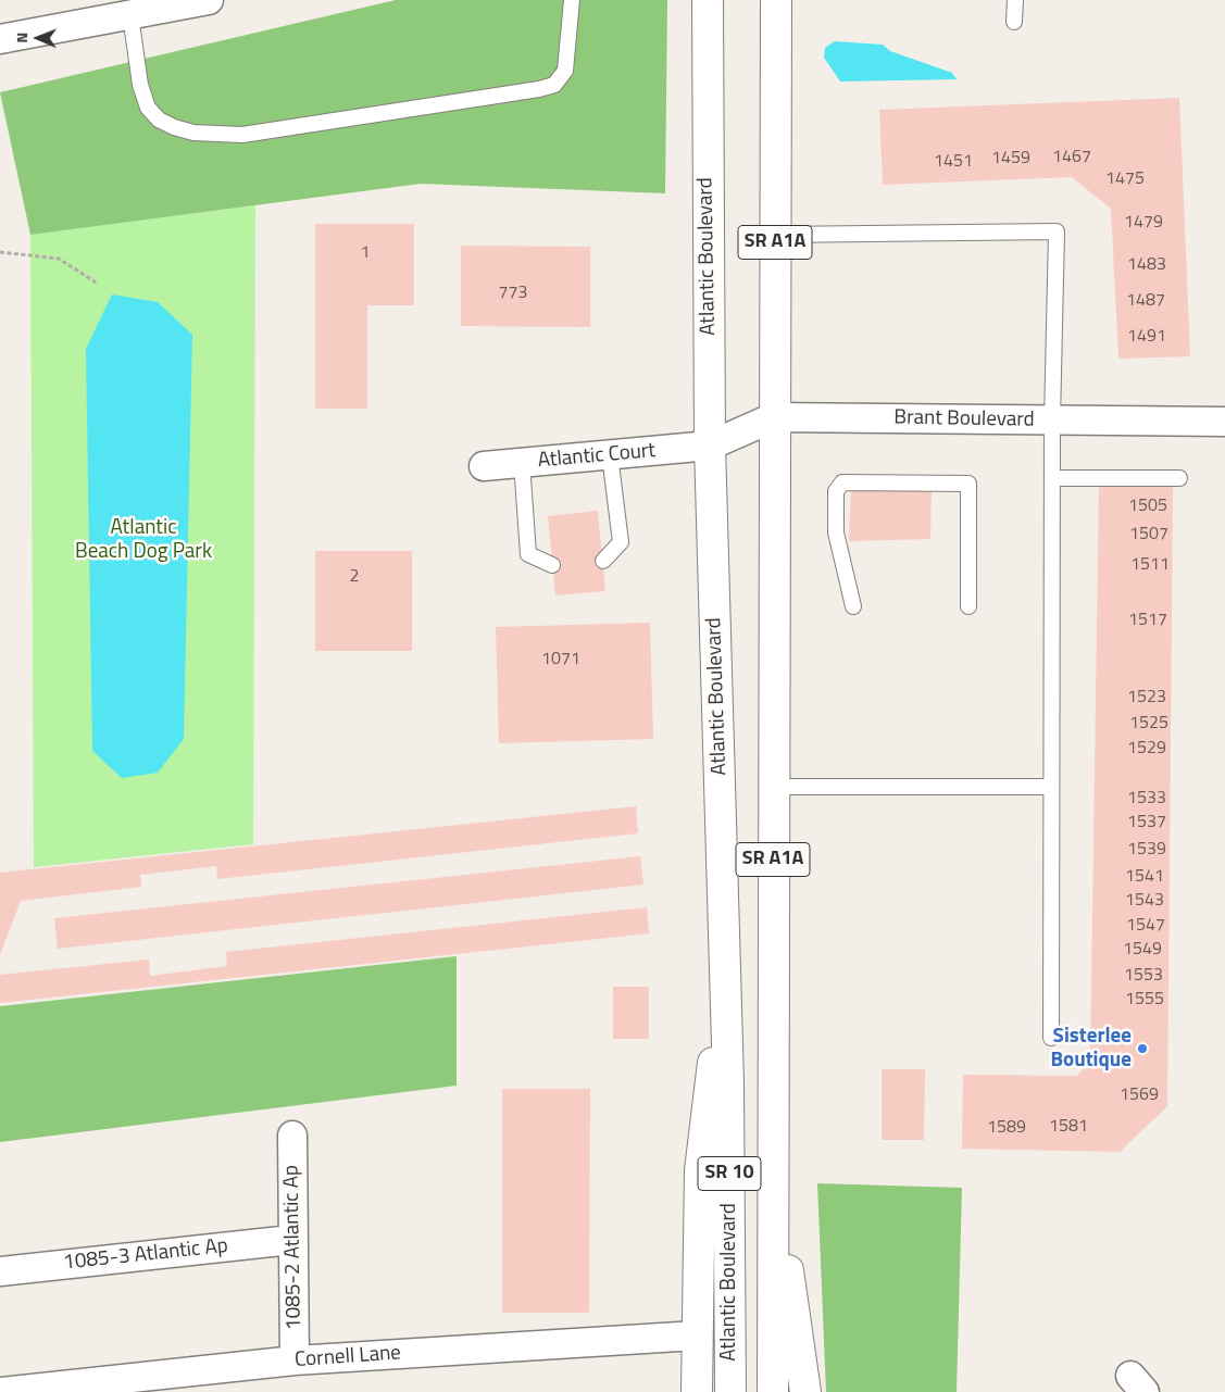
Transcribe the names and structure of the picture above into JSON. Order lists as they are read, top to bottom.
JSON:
{
  "streets": {
    "highway": ["SR A1A", "Atlantic Boulevard", "SR 10"],
    "street": [
      "Brant Boulevard",
      "Atlantic Court",
      "1085-2 Atlantic Ap",
      "1085-3 Atlantic Ap",
      "Cornell Lane"
    ]
  },
  "crossings": [
    ["SR A1A", "Atlantic Boulevard"],
    ["SR A1A", "Brant Boulevard"],
    ["SR A1A", "SR 10"],
    ["SR A1A", "Cornell Lane"],
    ["Atlantic Boulevard", "Brant Boulevard"],
    ["Atlantic Boulevard", "Atlantic Court"],
    ["Brant Boulevard", "Atlantic Court"],
    ["1085-2 Atlantic Ap", "1085-3 Atlantic Ap"],
    ["1085-2 Atlantic Ap", "Cornell Lane"]
  ],
  "parks": ["Atlantic Beach Dog Park"],
  "places": ["Sisterlee Boutique"],
  "house_numbers": [
    "1467",
    "1459",
    "1451",
    "1475",
    "1479",
    "1",
    "1483",
    "773",
    "1487",
    "1491",
    "1505",
    "1507",
    "1511",
    "2",
    "1517",
    "1071",
    "1523",
    "1525",
    "1529",
    "1533",
    "1537",
    "1539",
    "1541",
    "1543",
    "1547",
    "1549",
    "1553",
    "1555",
    "1569",
    "1581",
    "1589"
  ],
  "north": "left"
}
